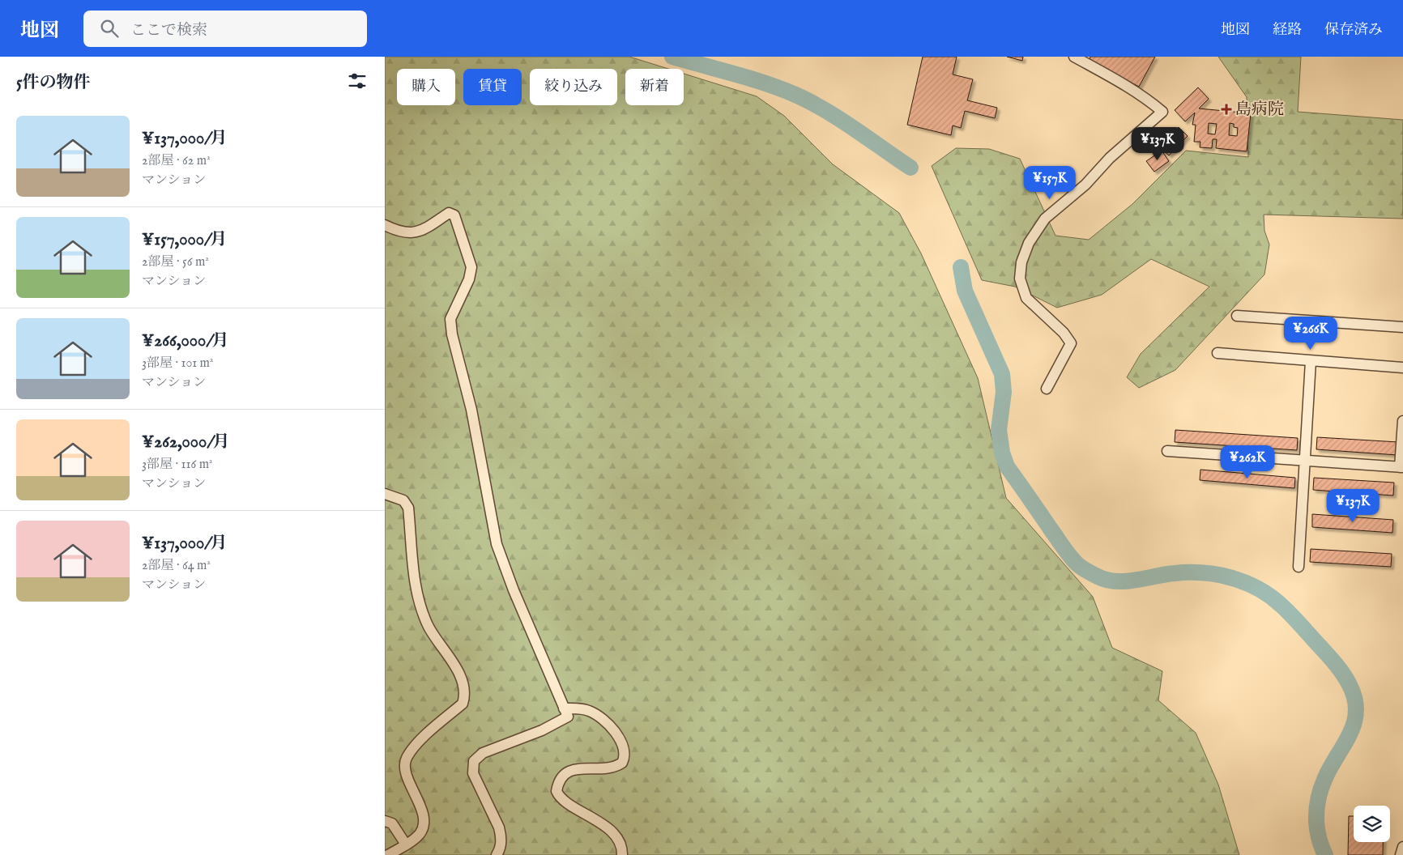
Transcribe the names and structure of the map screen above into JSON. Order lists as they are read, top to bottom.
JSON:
{
  "places": {
    "health": ["島病院"]
  },
  "page": {
    "header": "地図",
    "search": "ここで検索",
    "nav": ["地図", "経路", "保存済み"],
    "heading": "5件の物件",
    "chip": [
      "購入",
      "賃貸",
      "絞り込み",
      "新着"
    ],
    "list": [
      {
        "name": "¥137,000/月",
        "note": "2部屋 · 62 m² · マンション"
      },
      {
        "name": "¥157,000/月",
        "note": "2部屋 · 56 m² · マンション"
      },
      {
        "name": "¥266,000/月",
        "note": "3部屋 · 101 m² · マンション"
      },
      {
        "name": "¥262,000/月",
        "note": "3部屋 · 116 m² · マンション"
      },
      {
        "name": "¥137,000/月",
        "note": "2部屋 · 64 m² · マンション"
      }
    ],
    "price": [
      "¥137K",
      "¥157K",
      "¥266K",
      "¥262K",
      "¥137K"
    ]
  }
}
